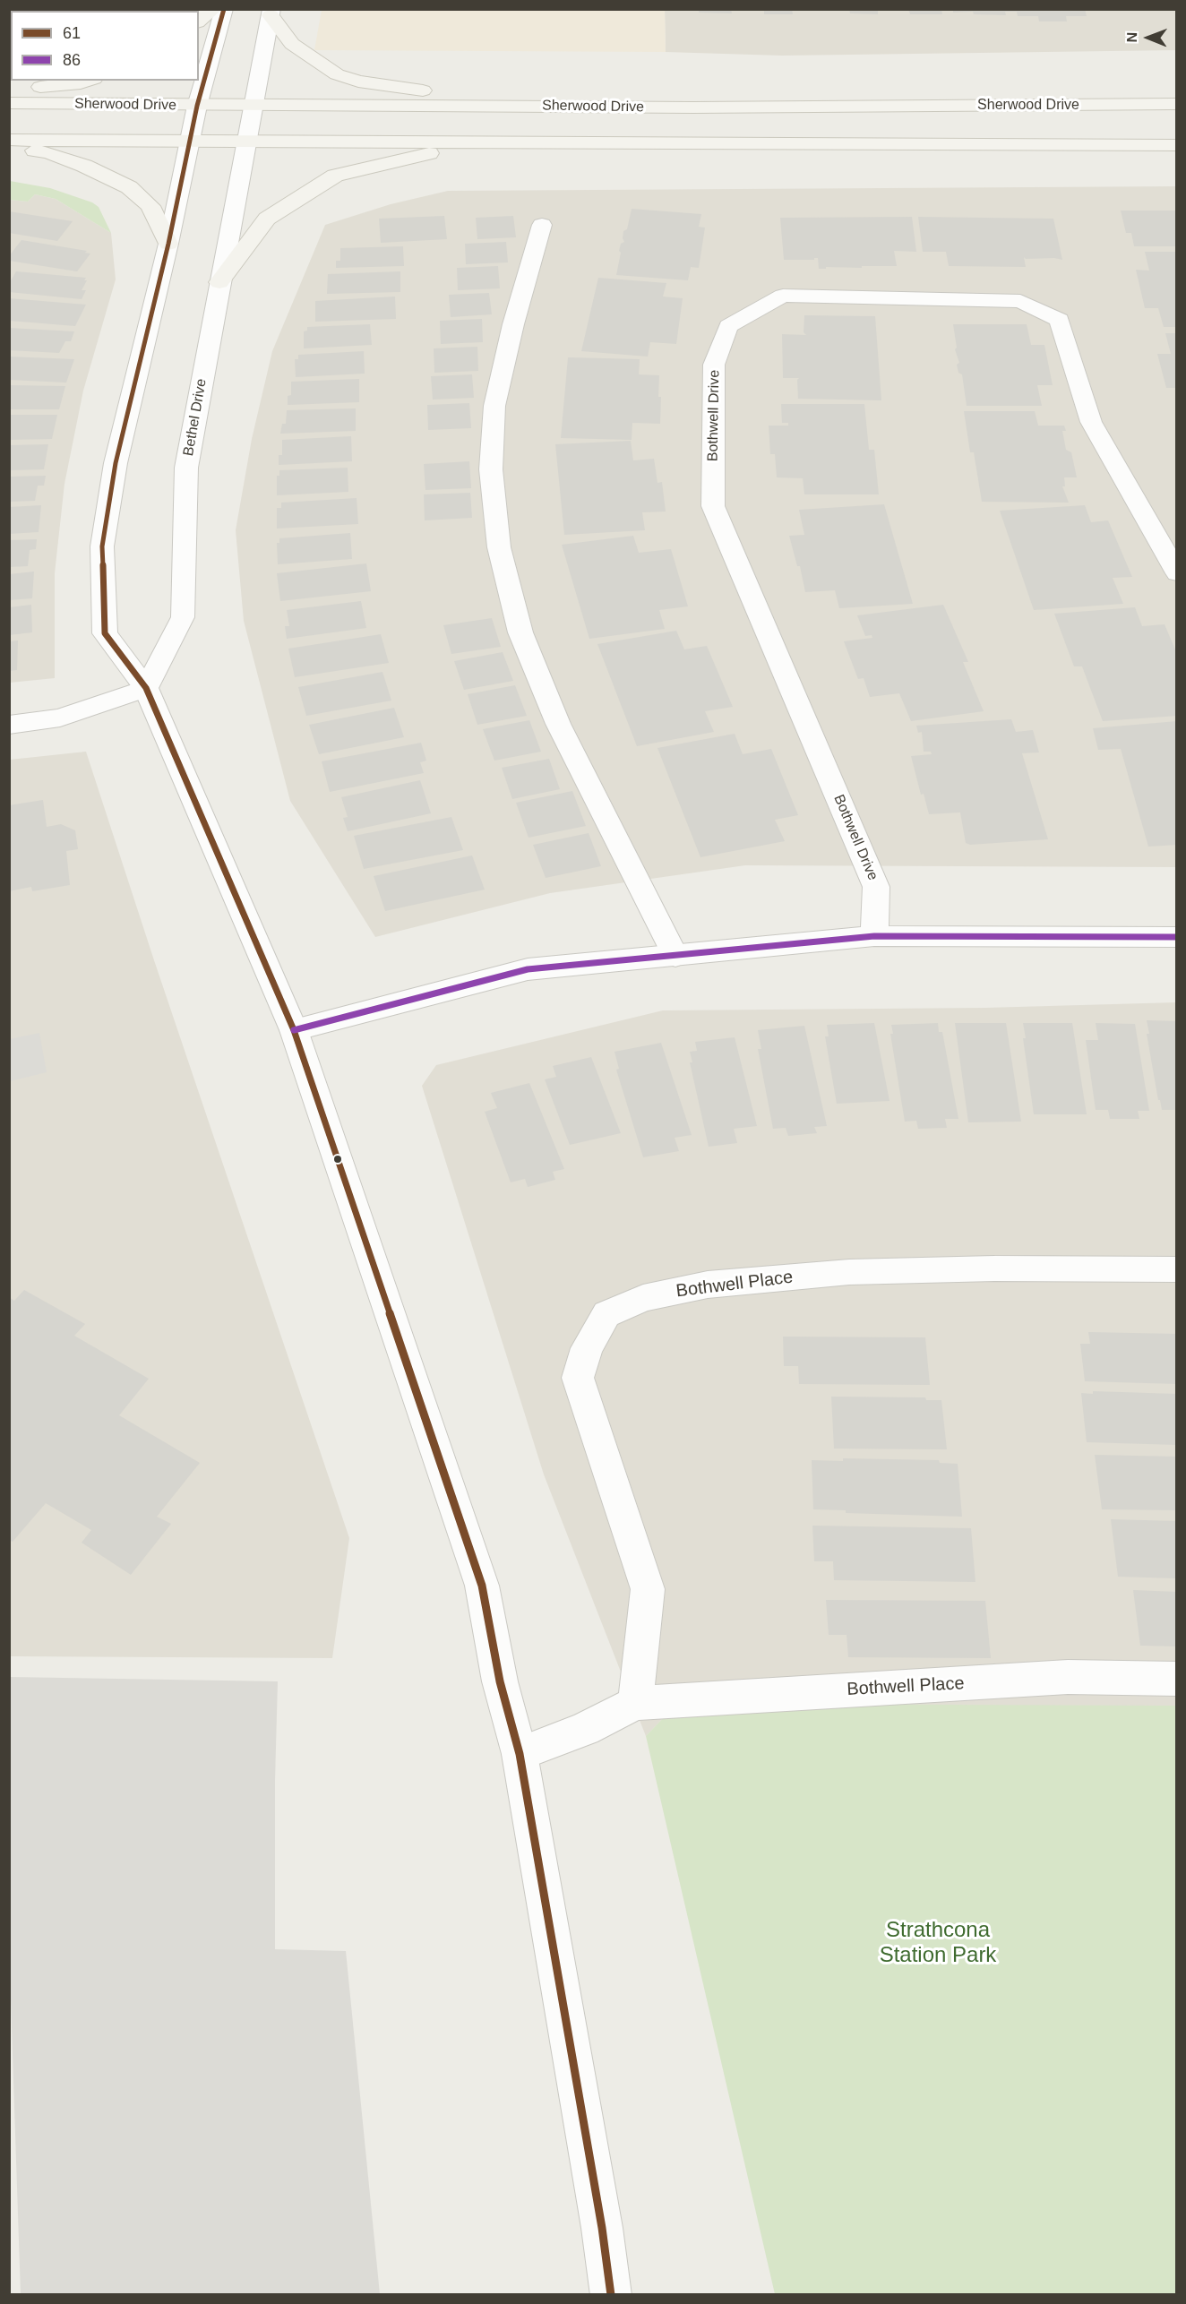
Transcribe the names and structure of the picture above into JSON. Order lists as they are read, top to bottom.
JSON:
{
  "streets": {
    "main road": ["Sherwood Drive"],
    "street": ["Bothwell Drive", "Bethel Drive", "Bothwell Place"]
  },
  "crossings": [
    ["Sherwood Drive", "Bethel Drive"]
  ],
  "parks": ["Strathcona Station Park"],
  "lines": ["transit line 61", "transit line 86"],
  "legend": ["61", "86"],
  "north": "left"
}
